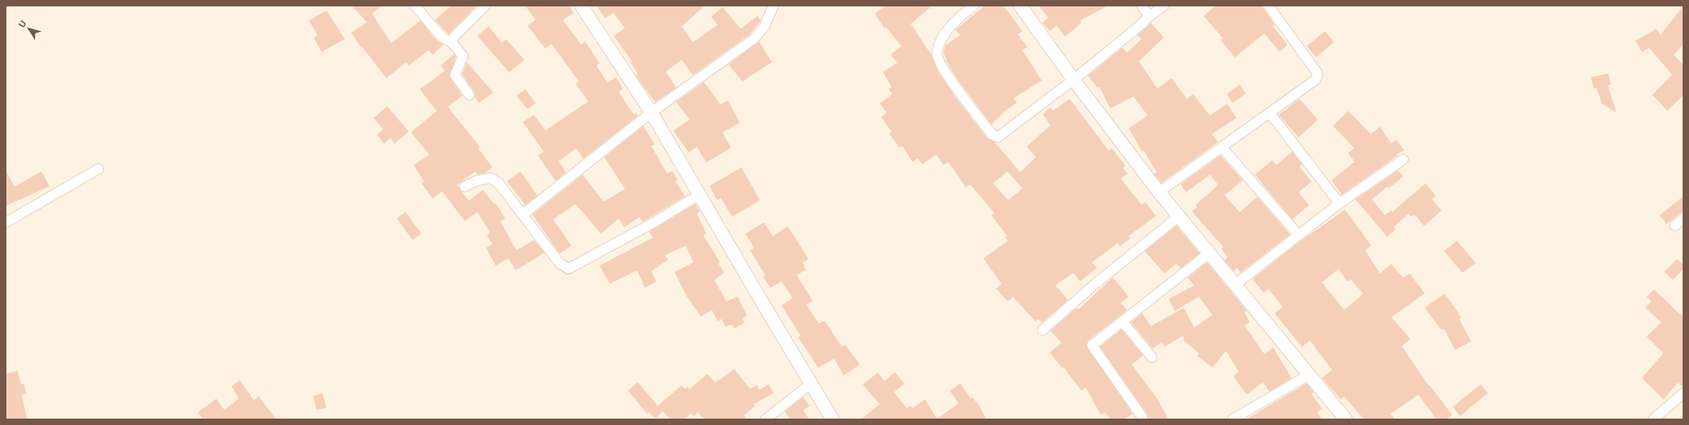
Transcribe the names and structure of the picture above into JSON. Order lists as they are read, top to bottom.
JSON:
{
  "north": "top left"
}
